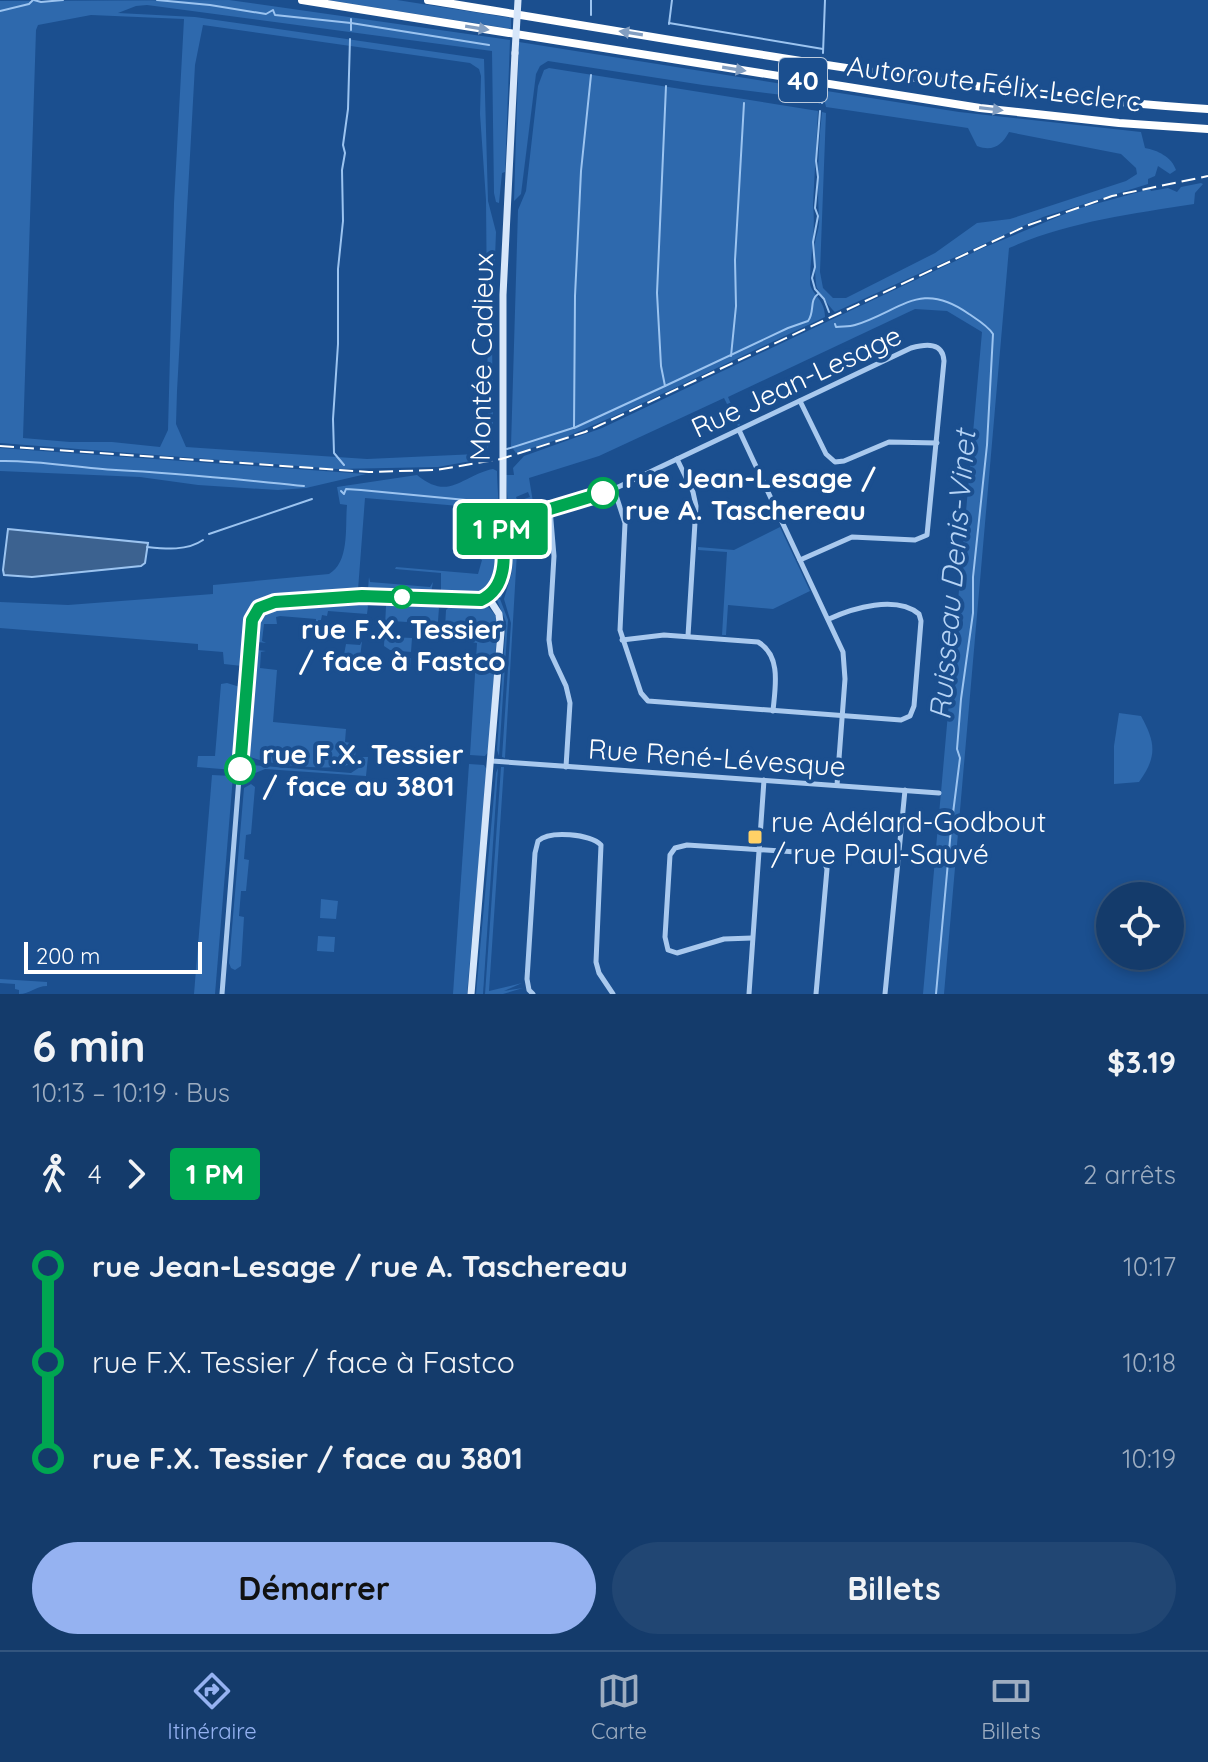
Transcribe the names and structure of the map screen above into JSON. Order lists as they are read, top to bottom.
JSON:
{
  "streets": {
    "highway": ["40", "Autoroute Félix-Leclerc"],
    "street": ["Montée Cadieux", "Rue Jean-Lesage", "Rue René-Lévesque"]
  },
  "crossings": [
    ["Montée Cadieux", "Rue Jean-Lesage"]
  ],
  "water": ["Ruisseau Denis-Vinet"],
  "places": {
    "other": ["rue Jean-Lesage / rue A. Taschereau", "rue F.X. Tessier / face à Fastco", "rue F.X. Tessier / face au 3801"],
    "transit": ["rue Adélard-Godbout / rue Paul-Sauvé"]
  },
  "scale_bar": "200 m",
  "page": {
    "on_map": "1 PM",
    "scale": "200 m",
    "heading": ["6 min", "10:13 – 10:19 · Bus", "$3.19"],
    "legs": ["4", "1 PM", "2 arrêts"],
    "list": [
      {
        "name": "rue Jean-Lesage / rue A. Taschereau",
        "value": "10:17"
      },
      {
        "name": "rue F.X. Tessier / face à Fastco",
        "value": "10:18"
      },
      {
        "name": "rue F.X. Tessier / face au 3801",
        "value": "10:19"
      }
    ],
    "buttons": ["Démarrer", "Billets"],
    "tabs": ["Itinéraire", "Carte", "Billets"]
  }
}
